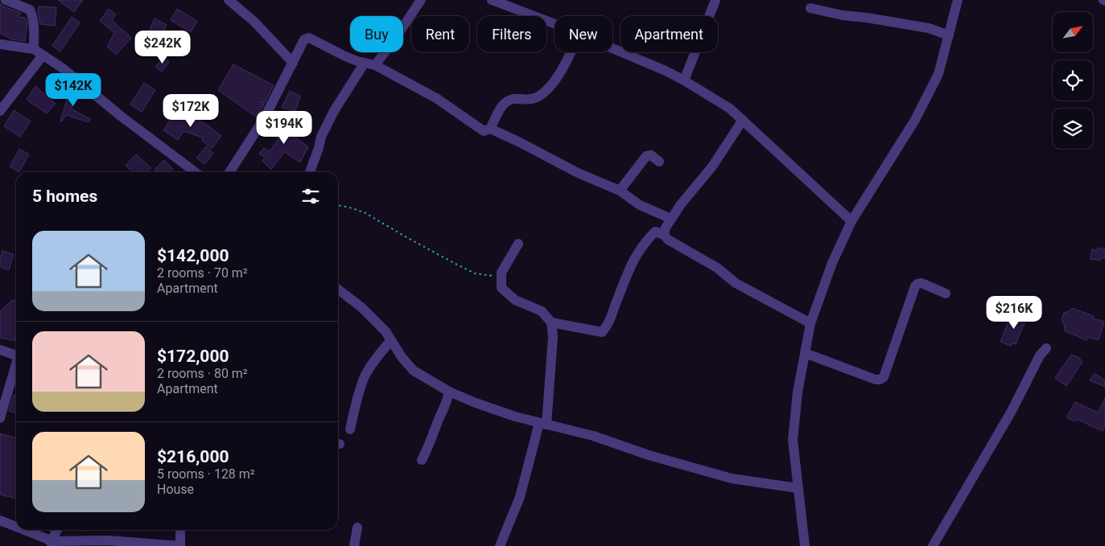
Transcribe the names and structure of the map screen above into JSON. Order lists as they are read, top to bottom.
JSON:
{
  "north": "top right",
  "page": {
    "chip": [
      "Buy",
      "Rent",
      "Filters",
      "New",
      "Apartment"
    ],
    "price": [
      "$242K",
      "$142K",
      "$172K",
      "$194K",
      "$216K"
    ],
    "heading": "5 homes",
    "list": [
      {
        "name": "$142,000",
        "note": "2 rooms · 70 m² · Apartment"
      },
      {
        "name": "$172,000",
        "note": "2 rooms · 80 m² · Apartment"
      },
      {
        "name": "$216,000",
        "note": "5 rooms · 128 m² · House"
      }
    ]
  }
}
